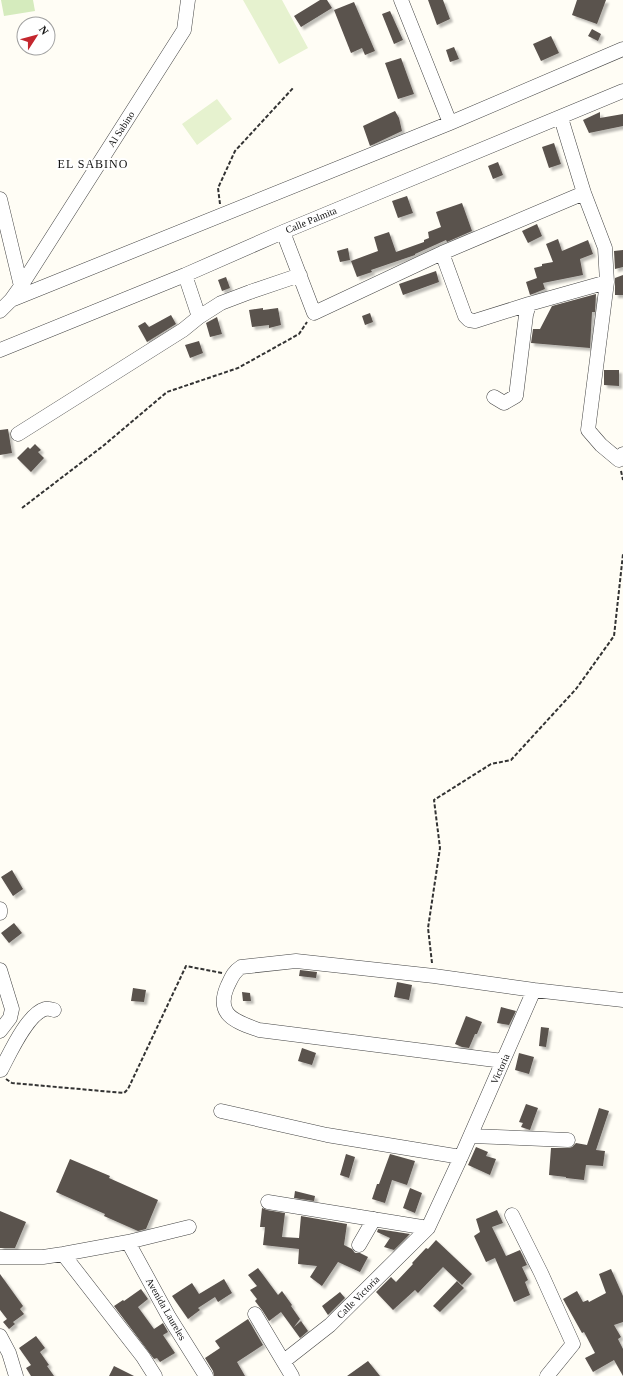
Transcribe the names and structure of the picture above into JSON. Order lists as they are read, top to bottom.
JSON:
{
  "streets": {
    "street": [
      "Al Sabino",
      "Calle Palmita",
      "Victoria",
      "Calle Victoria",
      "Avenida Laureles"
    ]
  },
  "crossings": [
    ["Victoria", "Calle Victoria"]
  ],
  "districts": ["EL SABINO"],
  "north": "top right"
}
